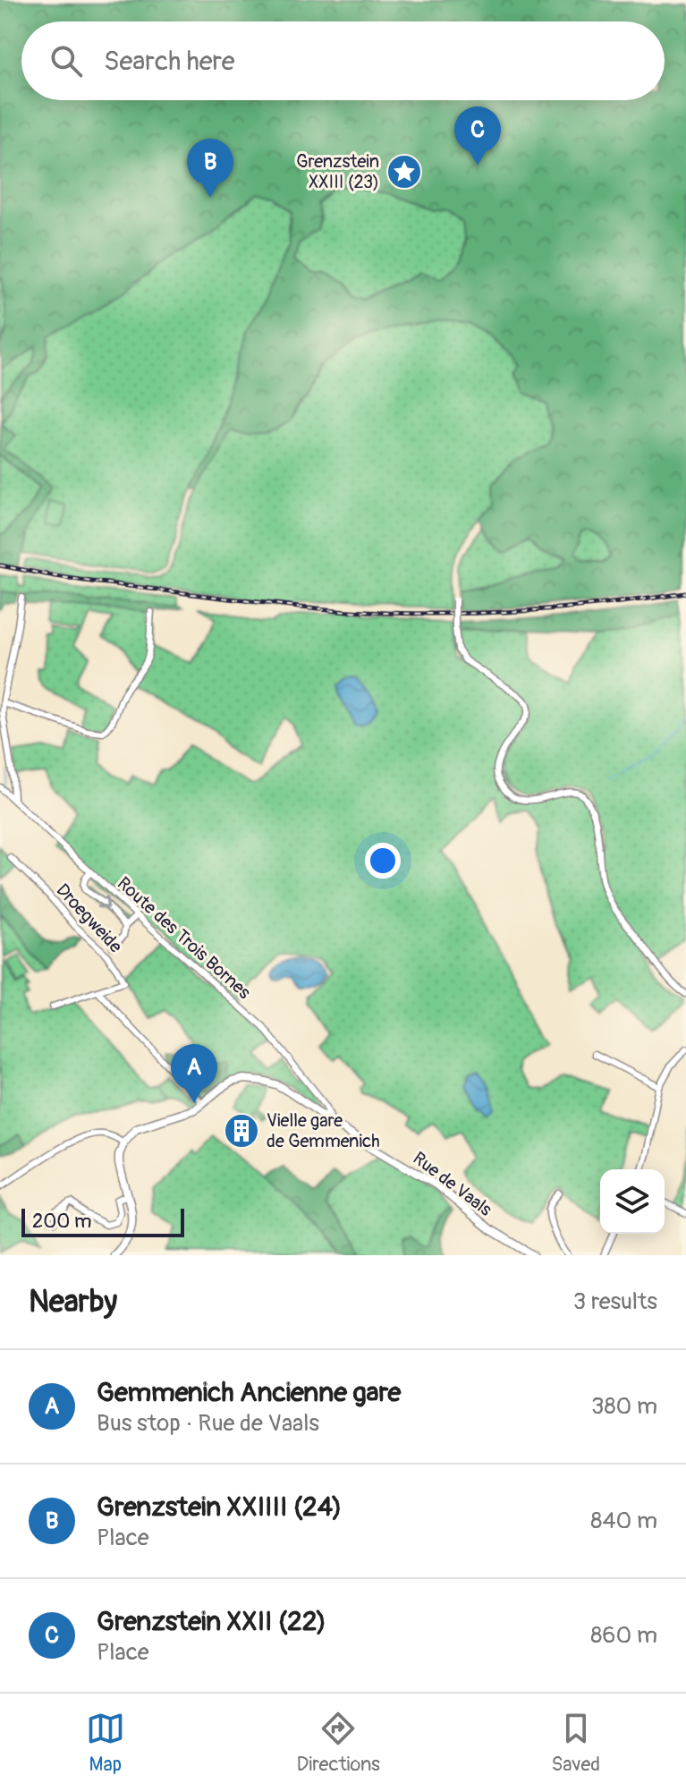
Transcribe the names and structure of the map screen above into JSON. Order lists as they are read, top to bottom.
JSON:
{
  "streets": {
    "main road": ["Rue de Vaals"],
    "street": ["Droegweide", "Route des Trois Bornes"]
  },
  "crossings": [
    ["Route des Trois Bornes", "Rue de Vaals"]
  ],
  "places": {
    "place": ["Grenzstein XXIII (23)"],
    "building": ["Vielle gare de Gemmenich"]
  },
  "scale_bar": "200 m",
  "page": {
    "search": "Search here",
    "pins": ["C", "B", "A"],
    "scale": "200 m",
    "heading": ["Nearby", "3 results"],
    "list": [
      {
        "mark": "A",
        "name": "Gemmenich Ancienne gare",
        "note": "Bus stop · Rue de Vaals",
        "value": "380 m"
      },
      {
        "mark": "B",
        "name": "Grenzstein XXIIII (24)",
        "note": "Place",
        "value": "840 m"
      },
      {
        "mark": "C",
        "name": "Grenzstein XXII (22)",
        "note": "Place",
        "value": "860 m"
      }
    ],
    "nav": ["Map", "Directions", "Saved"]
  }
}
